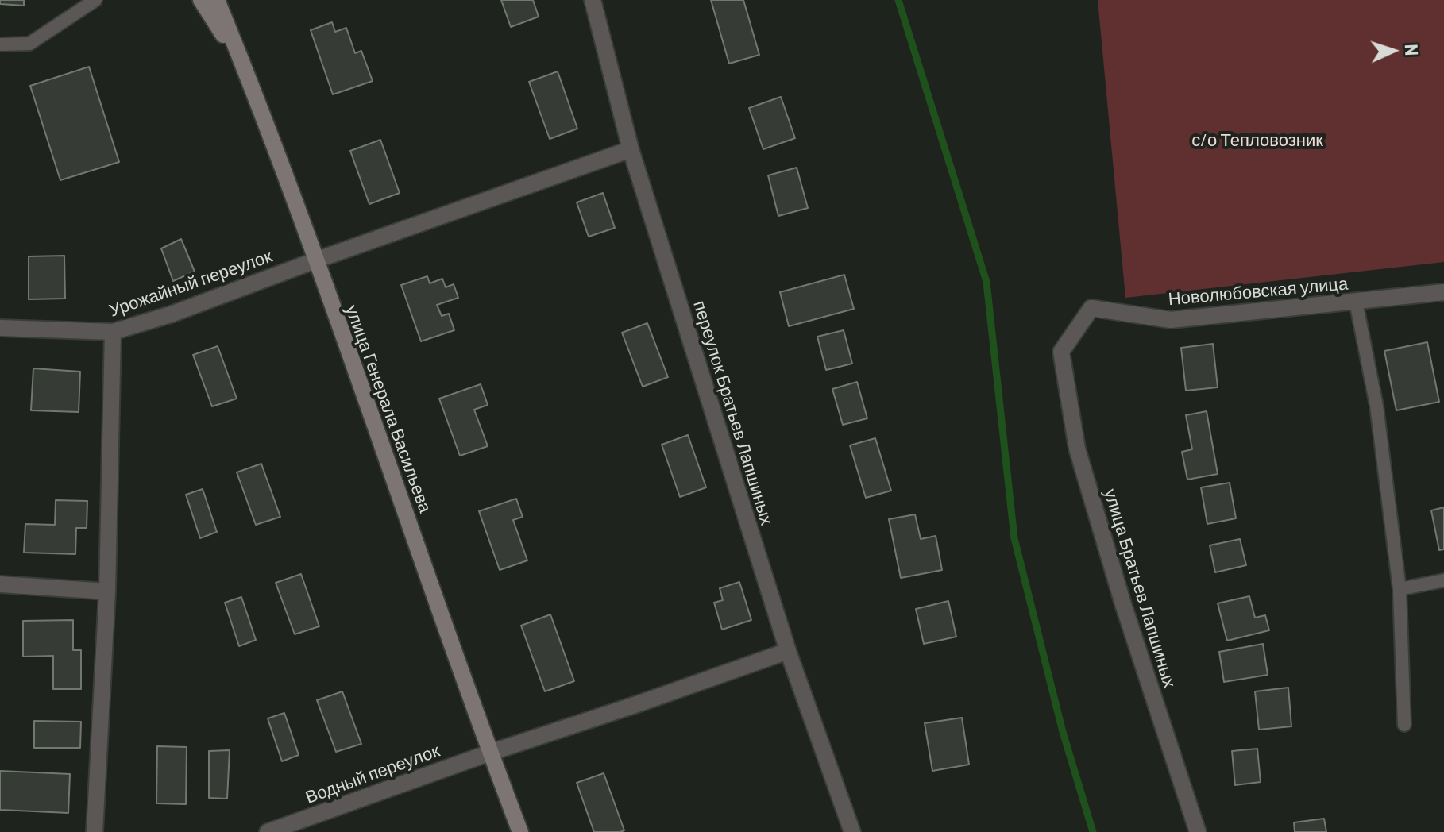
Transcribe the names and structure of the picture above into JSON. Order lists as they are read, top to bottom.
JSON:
{
  "streets": {
    "main road": ["улица Генерала Васильева"],
    "street": [
      "Урожайный переулок",
      "Новолюбовская улица",
      "переулок Братьев Лапшиных",
      "улица Братьев Лапшиных",
      "Водный переулок"
    ]
  },
  "crossings": [
    ["Урожайный переулок", "улица Генерала Васильева"],
    ["Урожайный переулок", "переулок Братьев Лапшиных"],
    ["Новолюбовская улица", "улица Братьев Лапшиных"],
    ["улица Генерала Васильева", "Водный переулок"],
    ["переулок Братьев Лапшиных", "Водный переулок"]
  ],
  "parks": ["с/о Тепловозник"],
  "north": "right"
}
